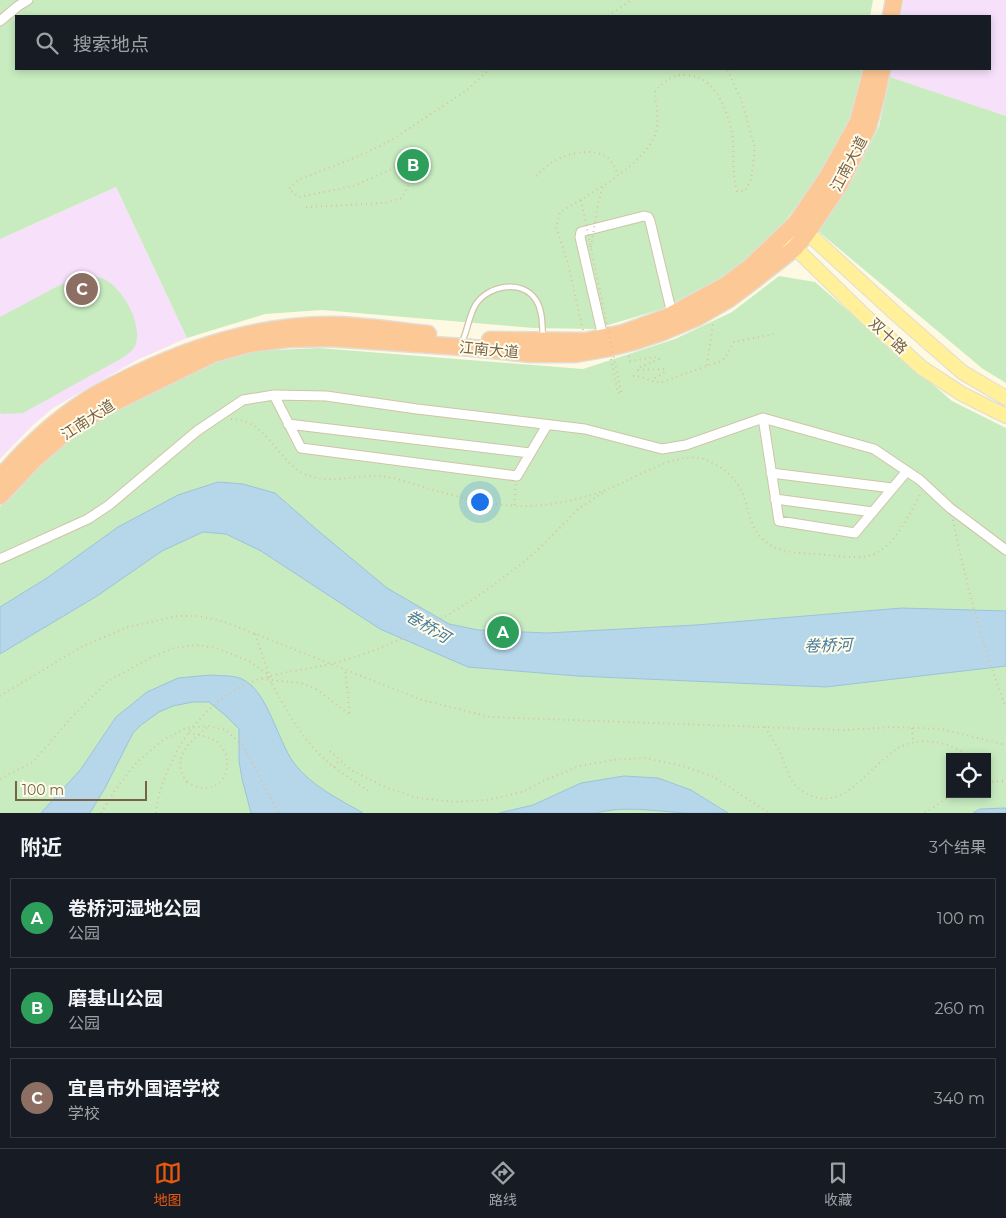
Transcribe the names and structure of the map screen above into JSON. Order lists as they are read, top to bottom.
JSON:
{
  "streets": {
    "highway": ["江南大道"],
    "main road": ["双十路"]
  },
  "crossings": [
    ["江南大道", "双十路"]
  ],
  "water": ["卷桥河"],
  "scale_bar": "100 m",
  "page": {
    "search": "搜索地点",
    "pins": ["B", "C", "A"],
    "scale": "100 m",
    "heading": ["附近", "3个结果"],
    "list": [
      {
        "mark": "A",
        "name": "卷桥河湿地公园",
        "note": "公园",
        "value": "100 m"
      },
      {
        "mark": "B",
        "name": "磨基山公园",
        "note": "公园",
        "value": "260 m"
      },
      {
        "mark": "C",
        "name": "宜昌市外国语学校",
        "note": "学校",
        "value": "340 m"
      }
    ],
    "nav": ["地图", "路线", "收藏"]
  }
}
